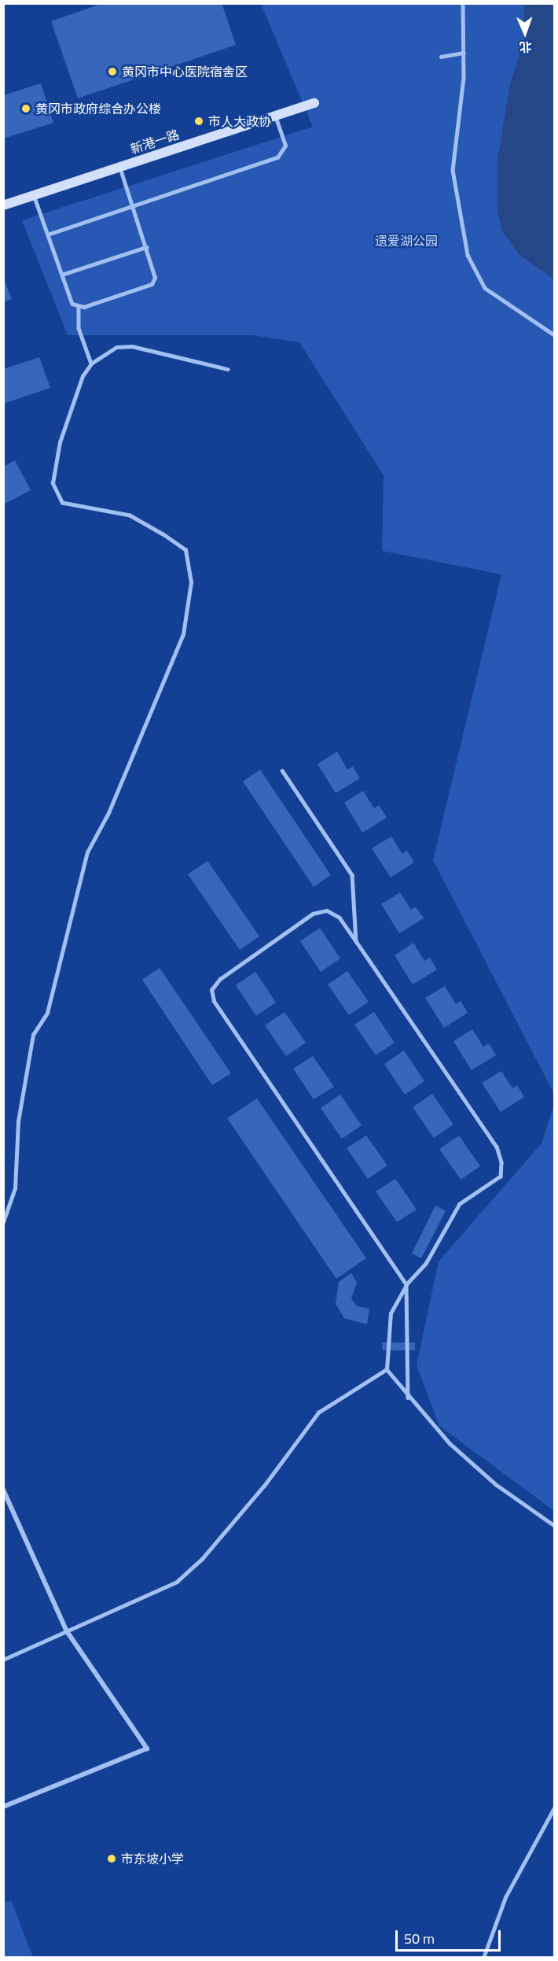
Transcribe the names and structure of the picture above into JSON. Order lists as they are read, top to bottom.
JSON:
{
  "streets": {
    "main road": ["新港一路"]
  },
  "parks": ["遗爱湖公园"],
  "places": [
    "黄冈市中心医院宿舍区",
    "黄冈市政府综合办公楼",
    "市人大政协",
    "市东坡小学"
  ],
  "scale_bar": "50 m",
  "north": "bottom"
}
